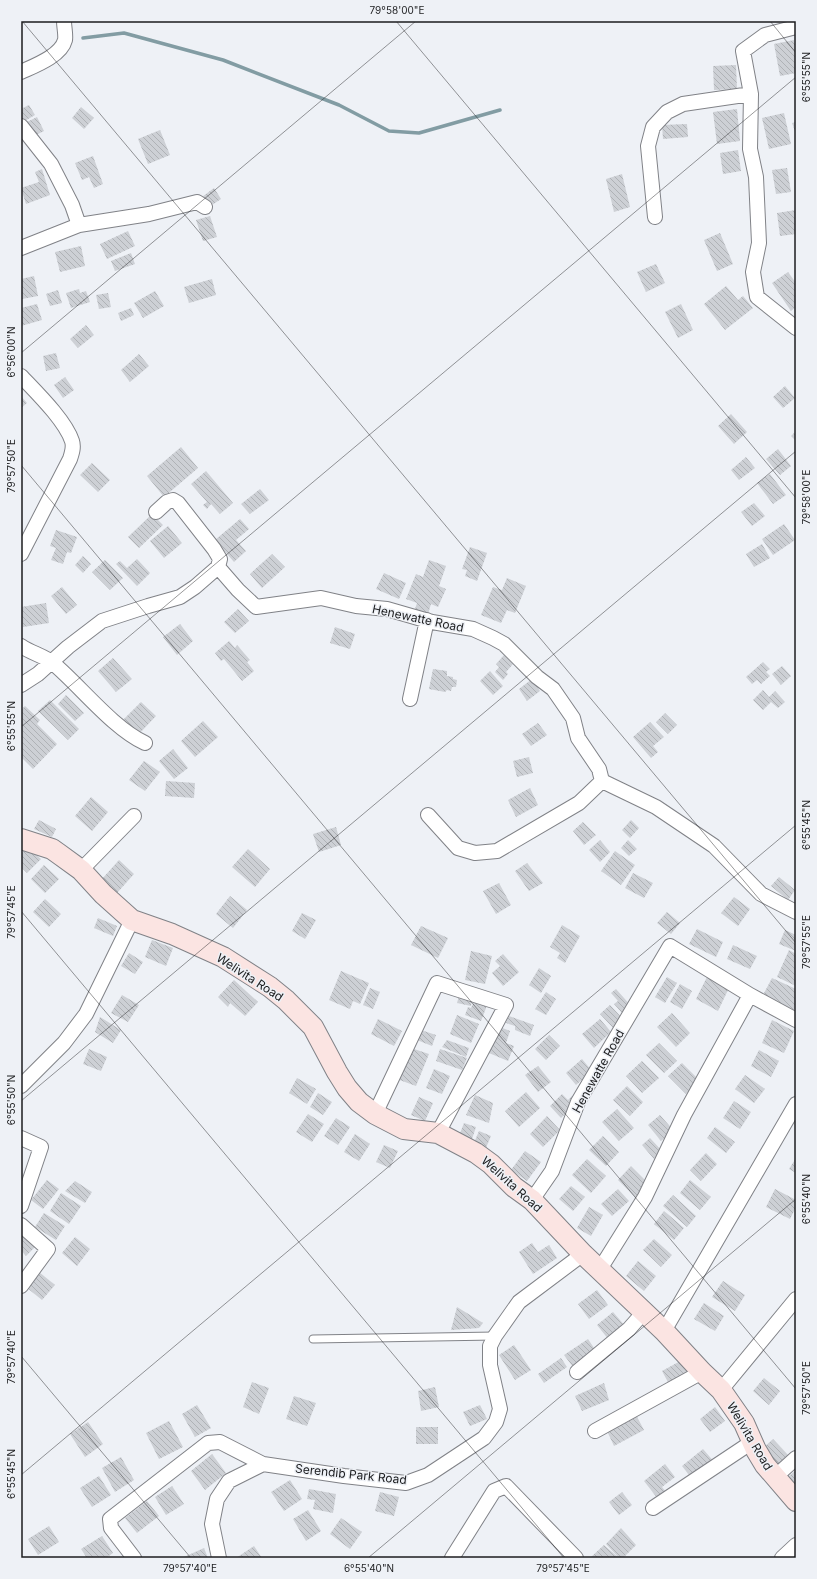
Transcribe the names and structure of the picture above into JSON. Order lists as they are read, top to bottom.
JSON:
{
  "streets": {
    "street": ["Henewatte Road", "Welivita Road", "Serendib Park Road"]
  },
  "crossings": [
    ["Henewatte Road", "Welivita Road"],
    ["Welivita Road", "Serendib Park Road"]
  ],
  "coordinates": [
    "79°58'00\"E",
    "6°55'55\"N",
    "6°56'00\"N",
    "79°57'50\"E",
    "6°55'45\"N",
    "79°57'45\"E",
    "79°57'55\"E",
    "6°55'50\"N",
    "6°55'40\"N",
    "79°57'40\"E"
  ]
}
